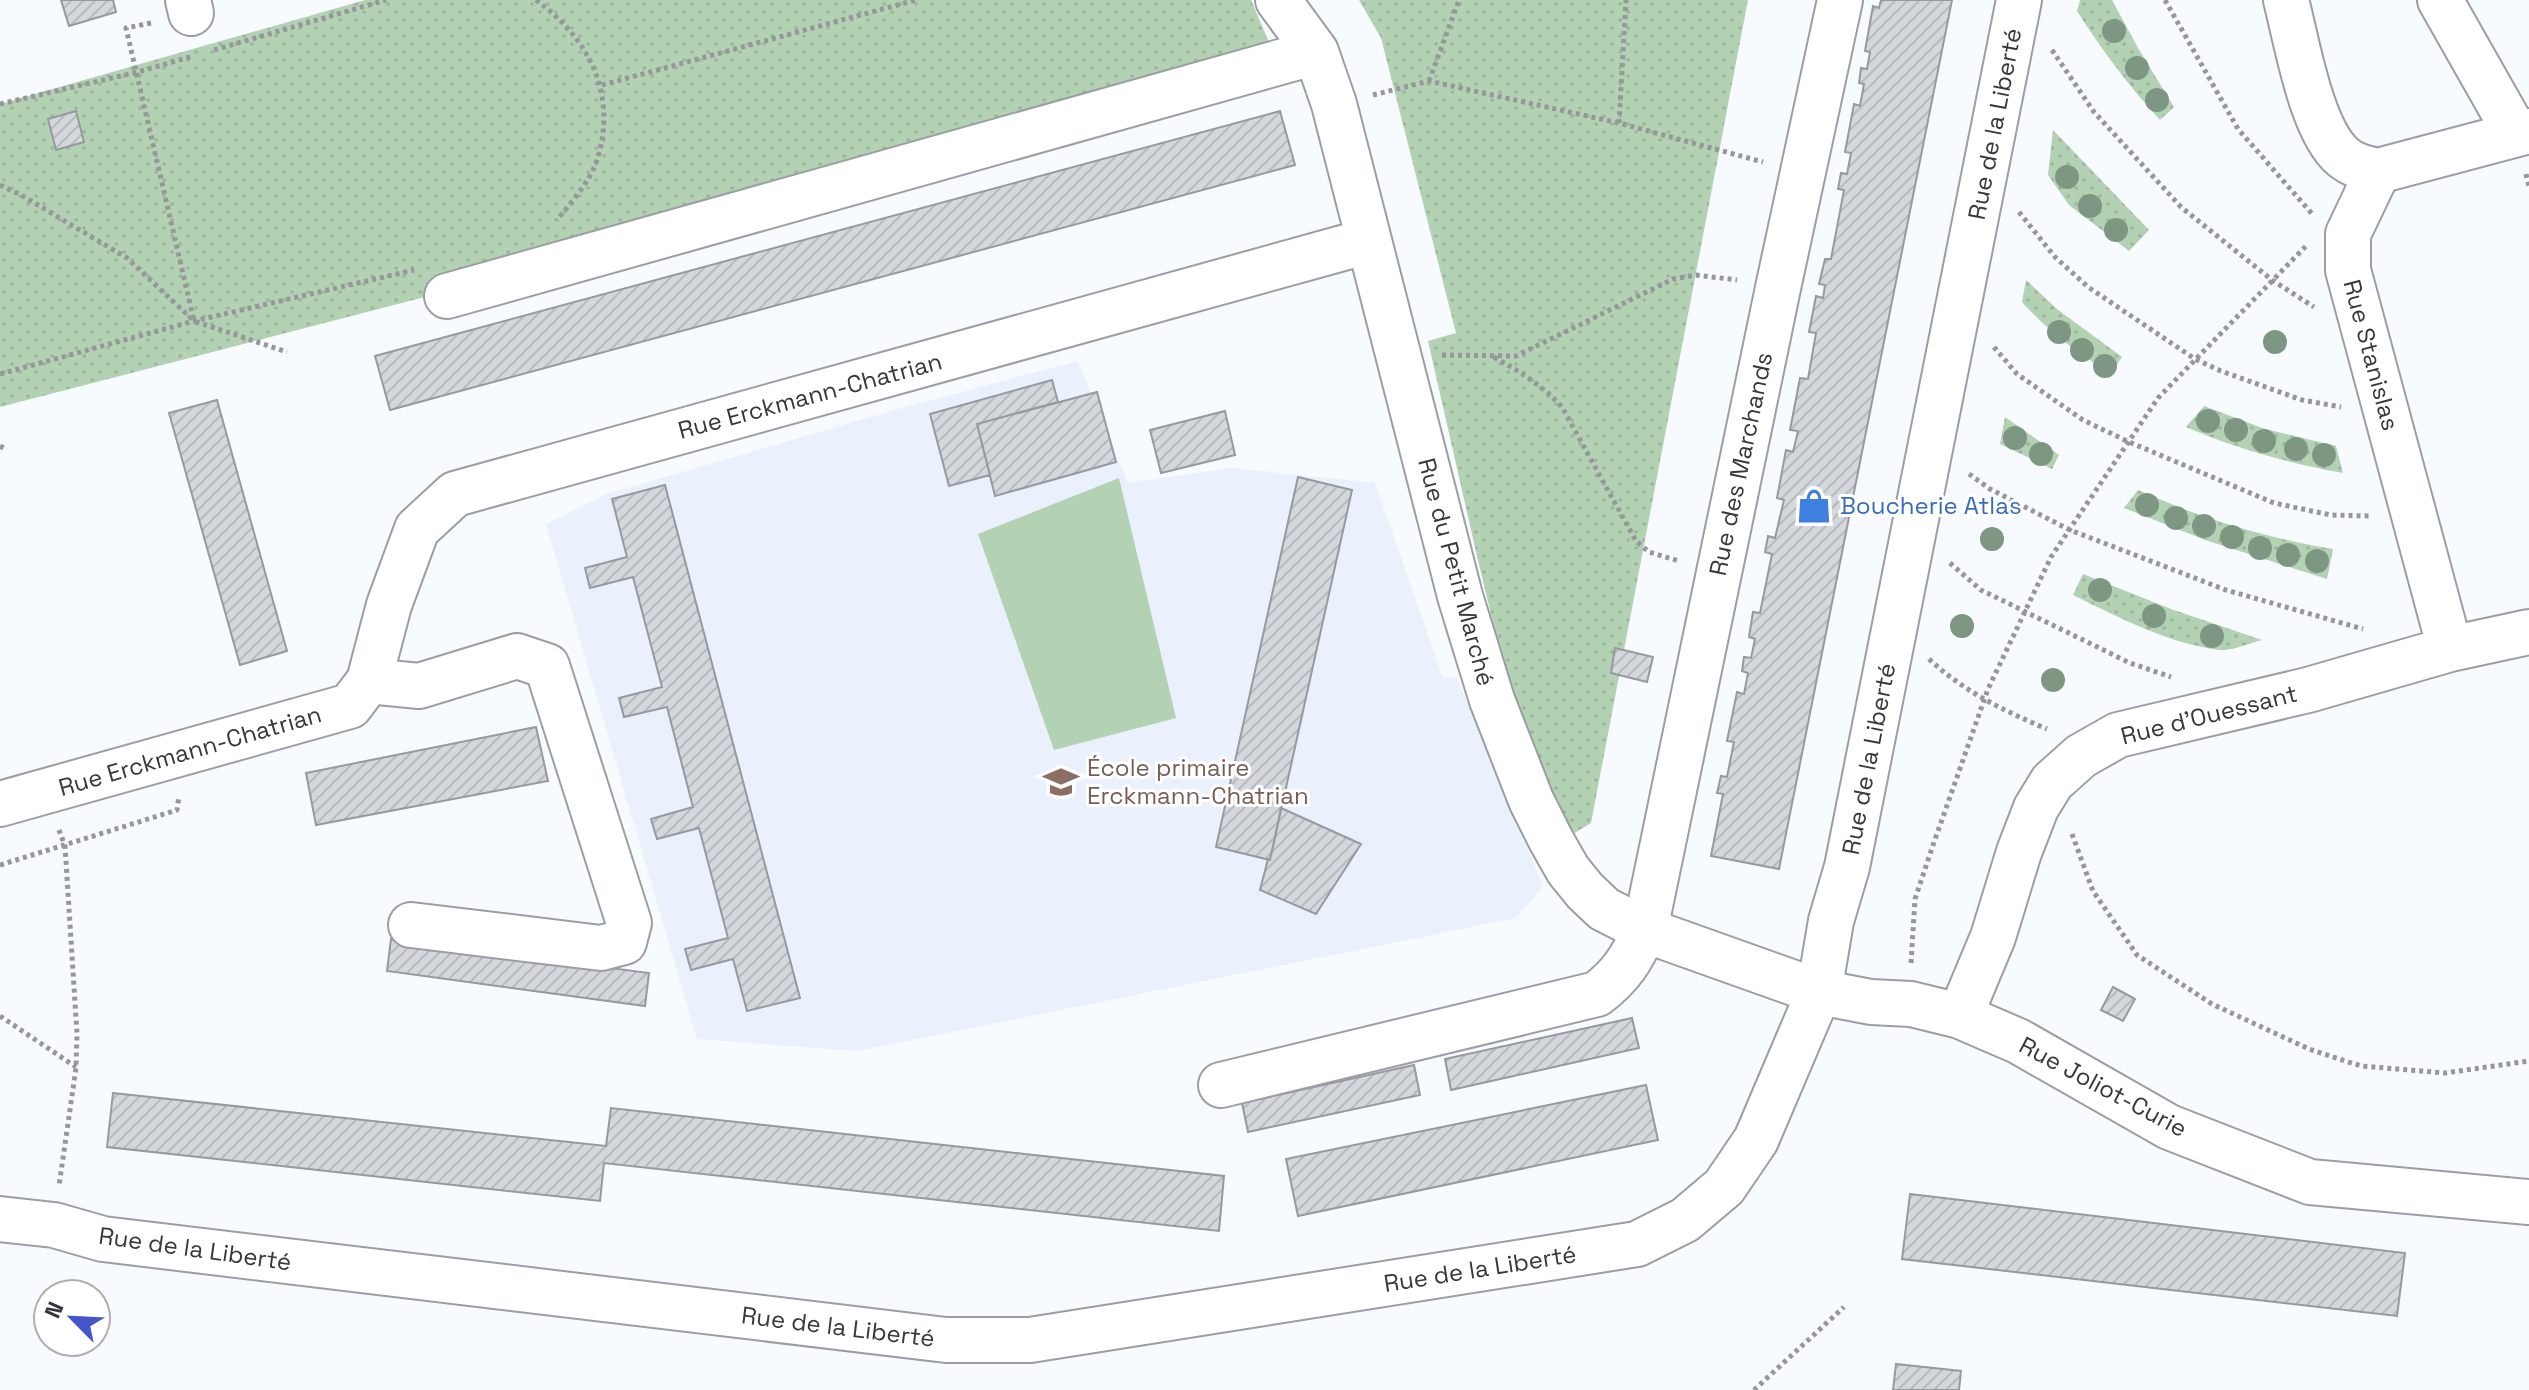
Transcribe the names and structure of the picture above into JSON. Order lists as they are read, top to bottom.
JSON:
{
  "streets": {
    "street": [
      "Rue de la Liberté",
      "Rue Stanislas",
      "Rue Erckmann-Chatrian",
      "Rue des Marchands",
      "Rue du Petit Marché",
      "Rue d'Ouessant",
      "Rue Joliot-Curie"
    ]
  },
  "crossings": [
    ["Rue de la Liberté", "Rue du Petit Marché"],
    ["Rue de la Liberté", "Rue Joliot-Curie"],
    ["Rue Stanislas", "Rue d'Ouessant"],
    ["Rue Erckmann-Chatrian", "Rue du Petit Marché"],
    ["Rue des Marchands", "Rue du Petit Marché"],
    ["Rue du Petit Marché", "Rue Joliot-Curie"],
    ["Rue d'Ouessant", "Rue Joliot-Curie"]
  ],
  "places": {
    "shop": ["Boucherie Atlas"],
    "school or university": ["École primaire Erckmann-Chatrian"]
  },
  "north": "top left"
}
